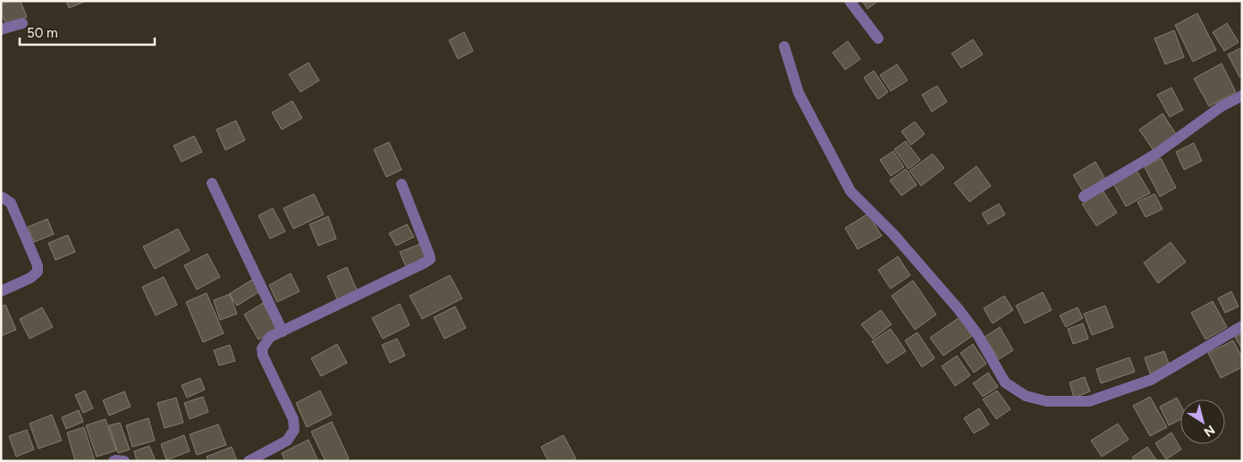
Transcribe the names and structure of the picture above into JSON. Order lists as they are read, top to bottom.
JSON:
{
  "scale_bar": "50 m",
  "north": "bottom right"
}
